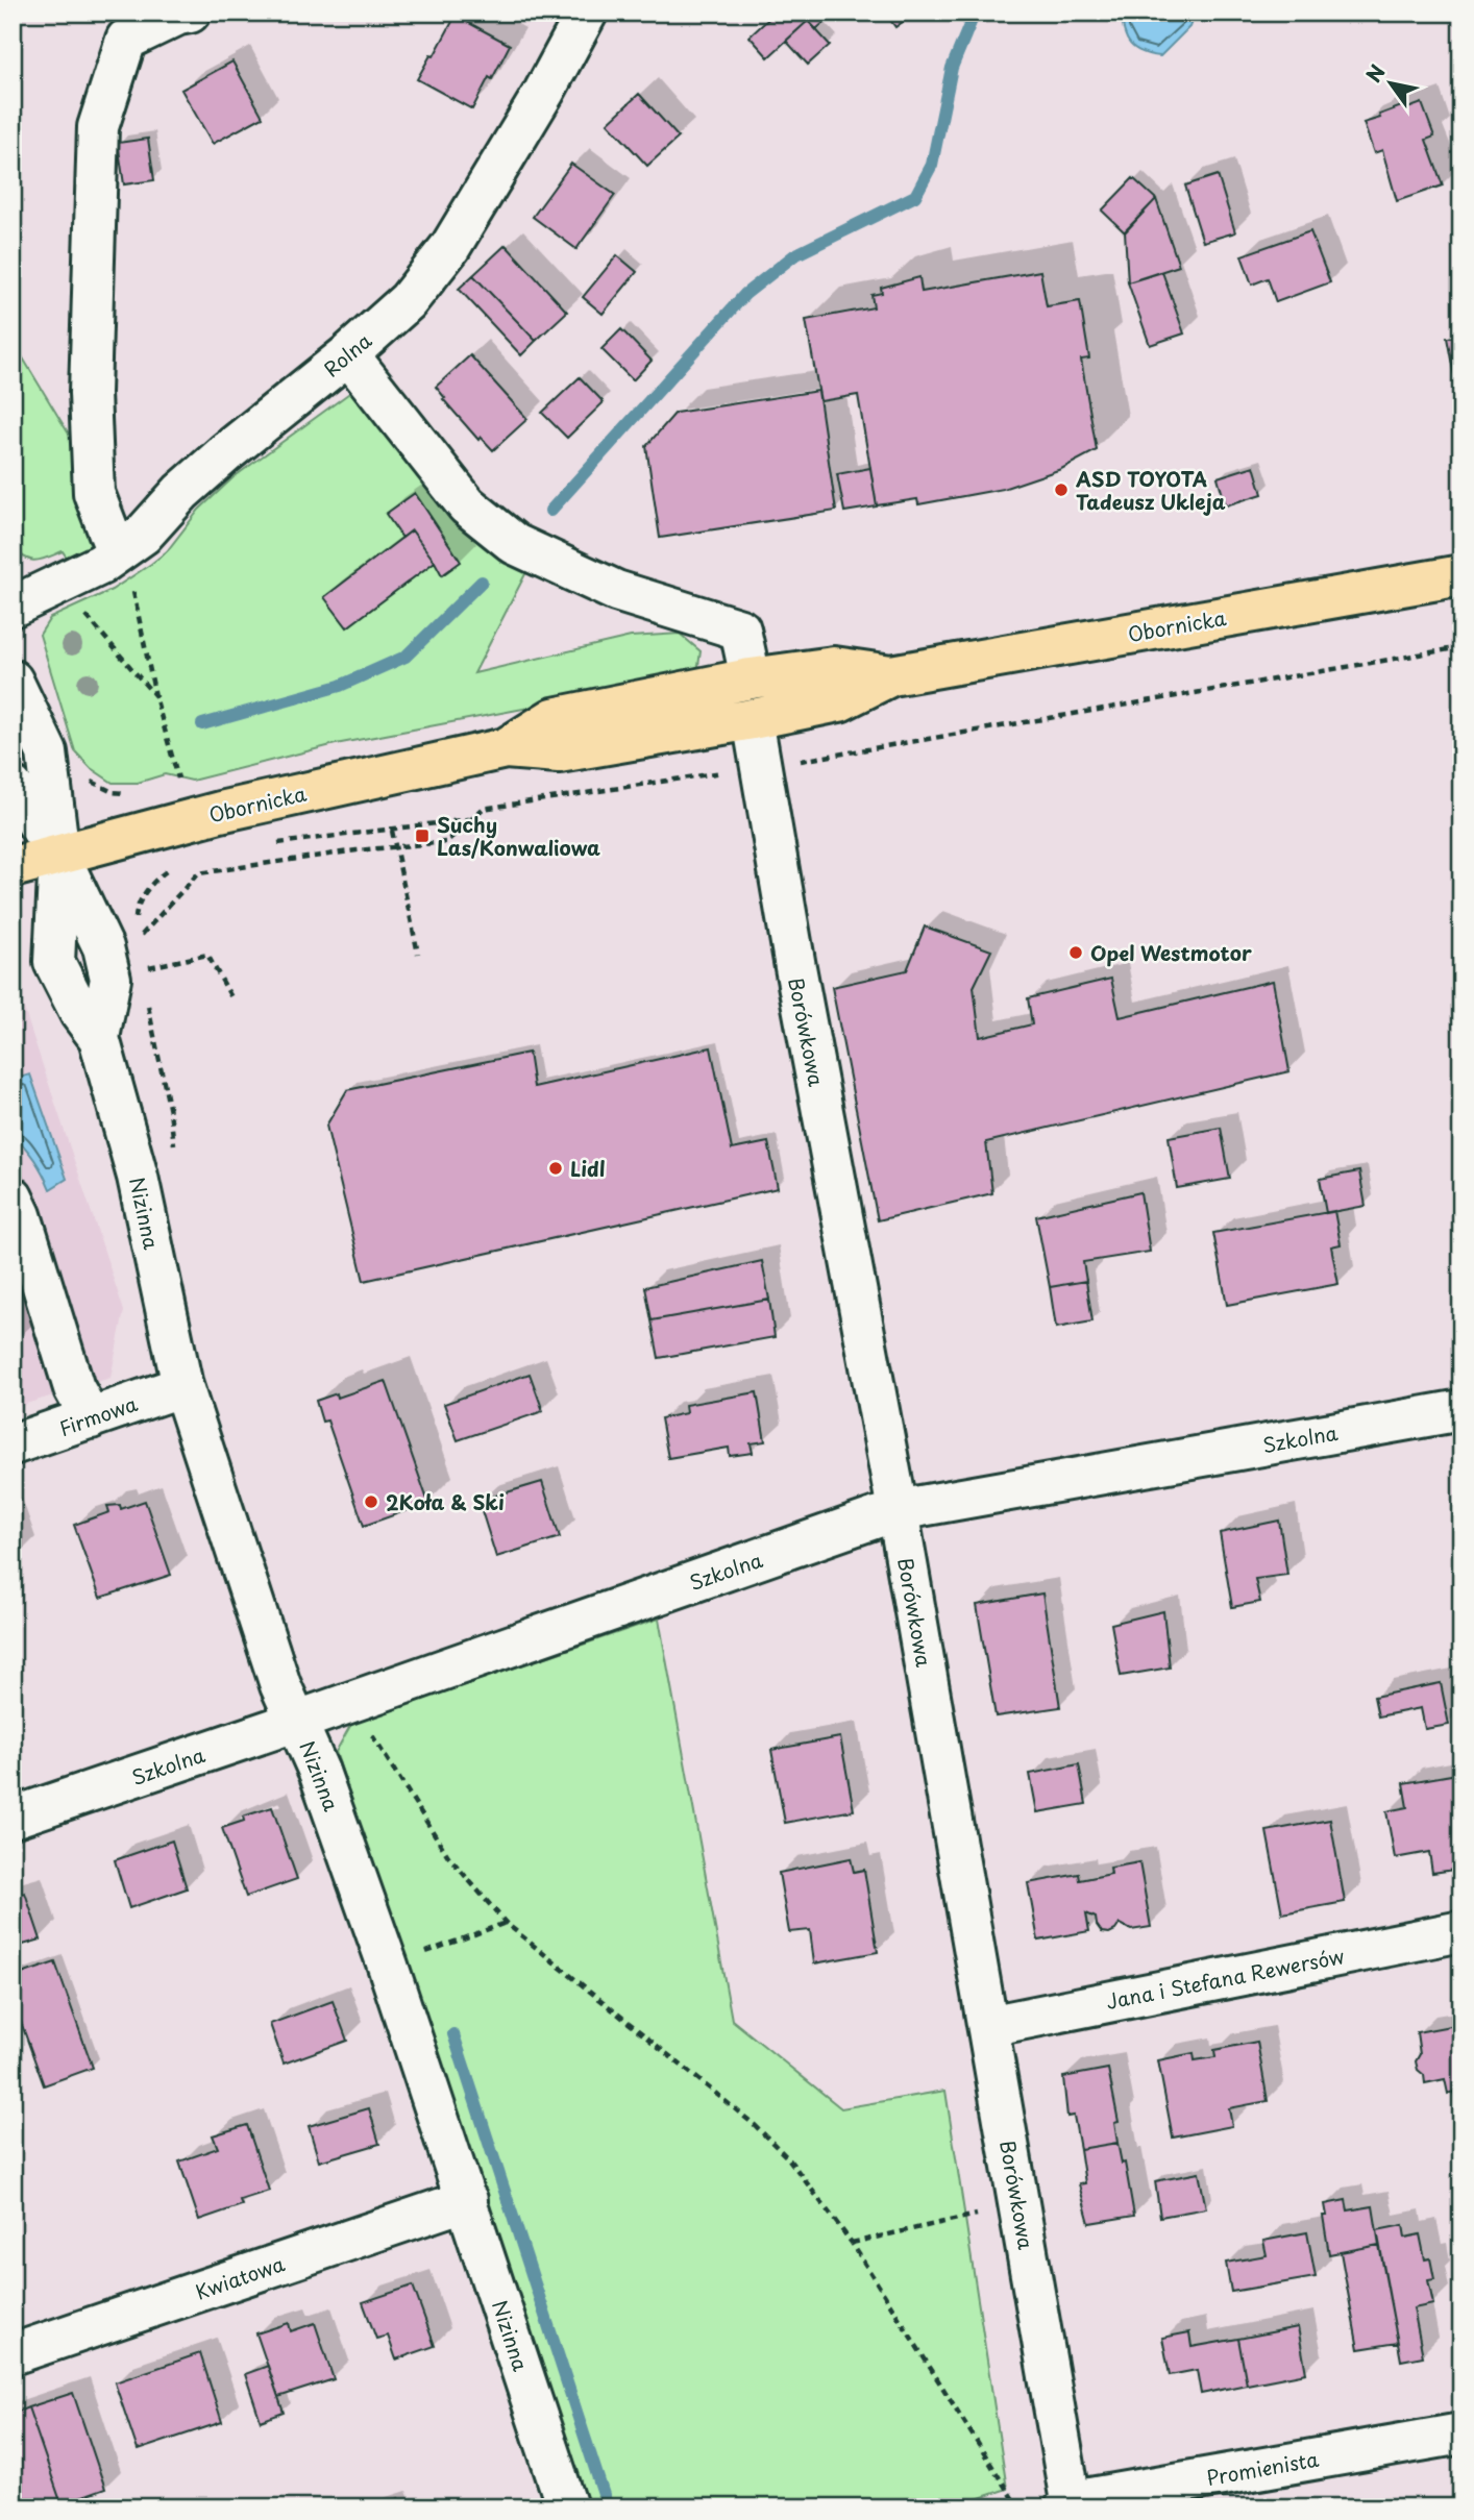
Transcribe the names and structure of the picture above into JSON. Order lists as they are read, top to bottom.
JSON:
{
  "streets": {
    "main road": ["Obornicka"],
    "street": [
      "Rolna",
      "Borówkowa",
      "Nizinna",
      "Firmowa",
      "Szkolna",
      "Jana i Stefana Rewersów",
      "Kwiatowa",
      "Promienista"
    ]
  },
  "crossings": [
    ["Obornicka", "Borówkowa"],
    ["Obornicka", "Nizinna"],
    ["Borówkowa", "Szkolna"],
    ["Borówkowa", "Jana i Stefana Rewersów"],
    ["Borówkowa", "Promienista"],
    ["Nizinna", "Firmowa"],
    ["Nizinna", "Szkolna"],
    ["Nizinna", "Kwiatowa"]
  ],
  "places": {
    "other": [
      "ASD TOYOTA Tadeusz Ukleja",
      "Opel Westmotor",
      "Lidl",
      "2Koła & Ski"
    ],
    "transit": ["Suchy Las/Konwaliowa"]
  },
  "north": "top left"
}
